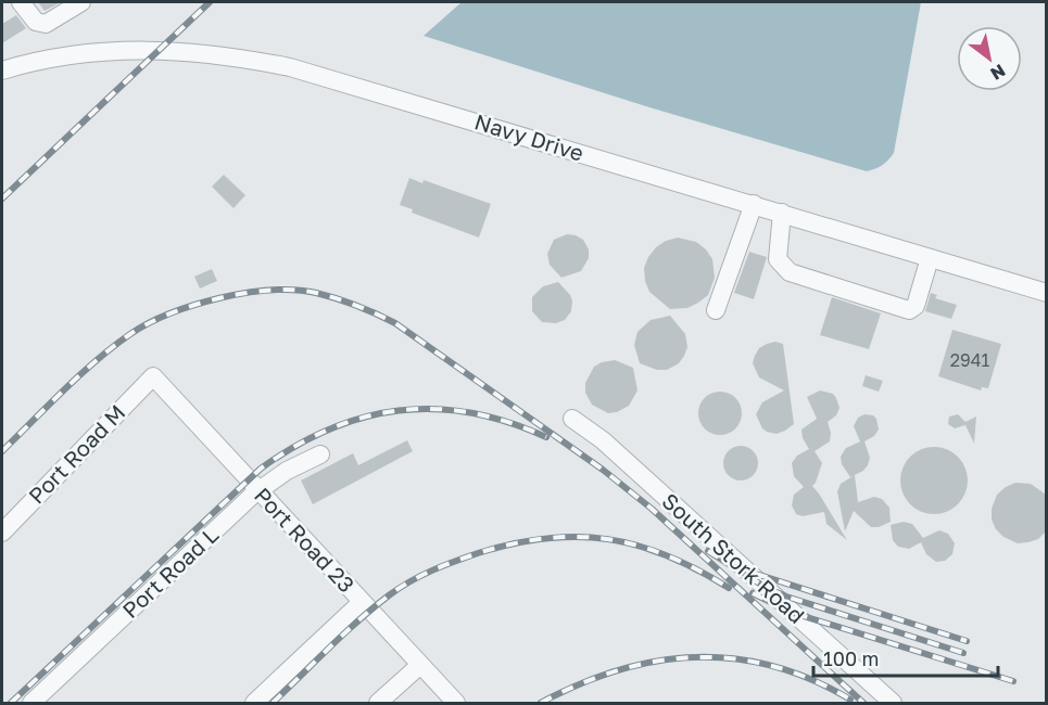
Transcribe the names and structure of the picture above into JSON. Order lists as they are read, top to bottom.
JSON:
{
  "streets": {
    "street": [
      "Navy Drive",
      "Port Road M",
      "Port Road 23",
      "South Stork Road",
      "Port Road L"
    ]
  },
  "crossings": [
    ["Port Road M", "Port Road 23"],
    ["Port Road 23", "Port Road L"]
  ],
  "house_numbers": ["2941"],
  "scale_bar": "100 m",
  "north": "bottom right"
}
